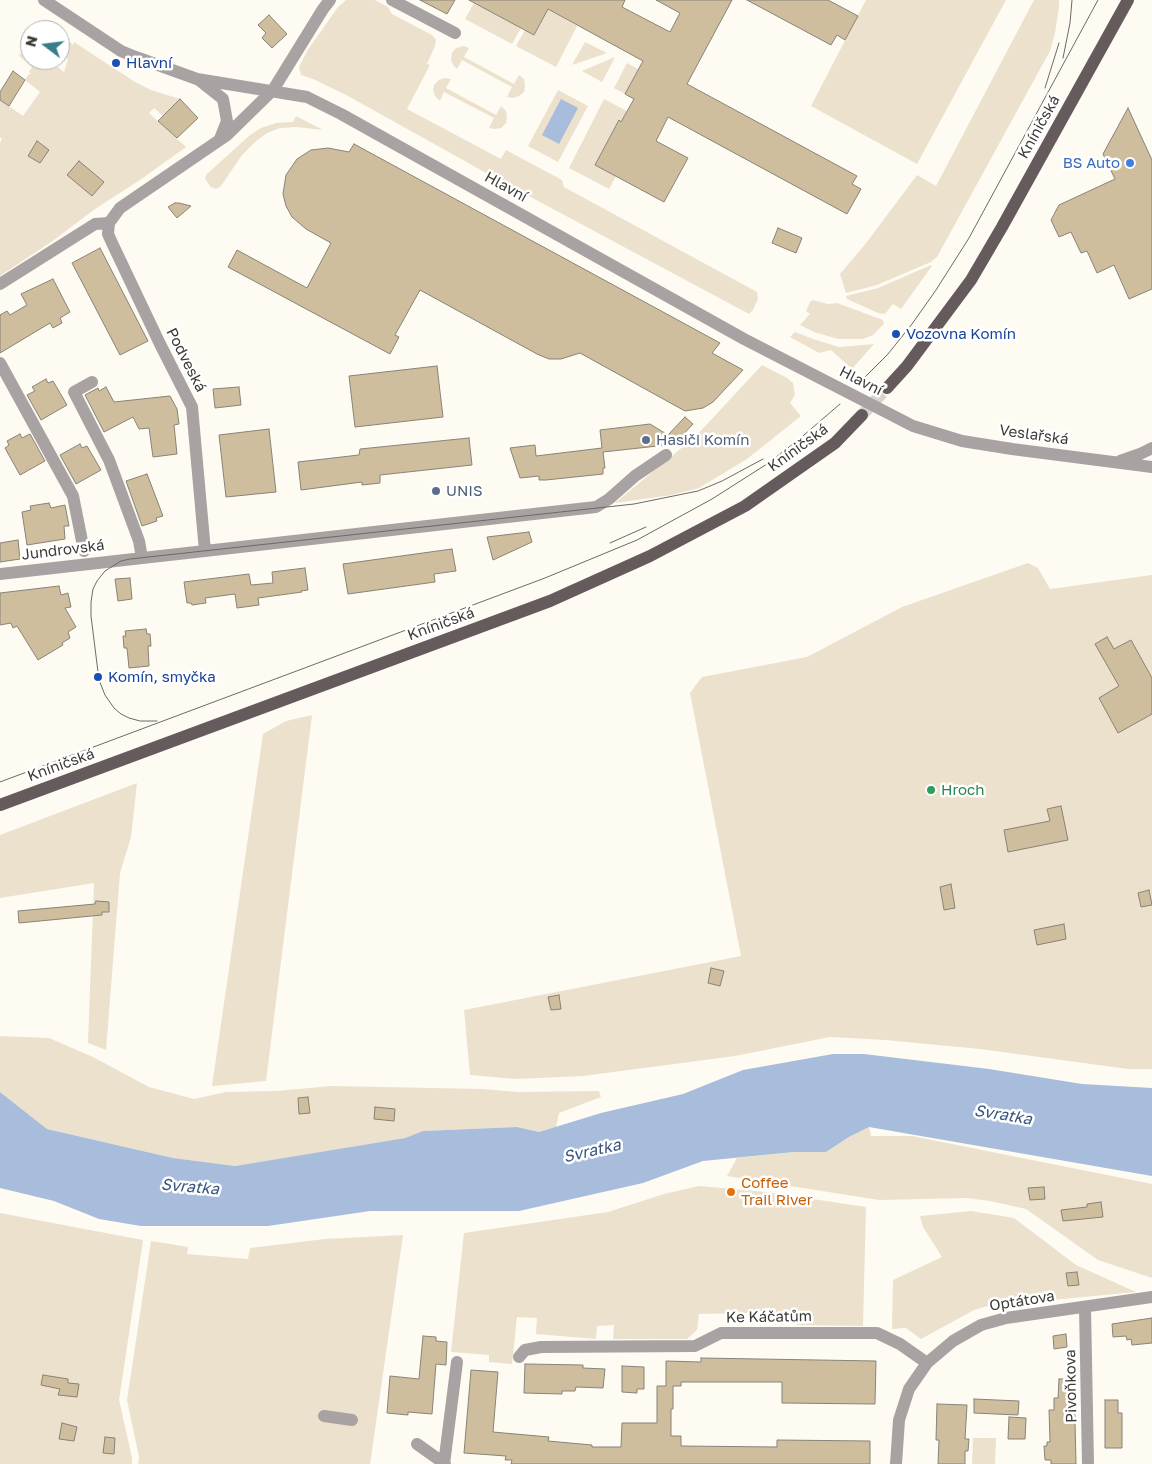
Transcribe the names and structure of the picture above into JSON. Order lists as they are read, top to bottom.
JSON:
{
  "streets": {
    "main road": ["Kníničská"],
    "street": [
      "Hlavní",
      "Podveská",
      "Veslařská",
      "Jundrovská",
      "Optátova",
      "Ke Káčatům",
      "Pivoňkova"
    ]
  },
  "crossings": [
    ["Hlavní", "Veslařská"],
    ["Podveská", "Jundrovská"],
    ["Optátova", "Ke Káčatům"],
    ["Optátova", "Pivoňkova"]
  ],
  "water": ["Svratka"],
  "places": [
    "Hlavní",
    "BS Auto",
    "Vozovna Komín",
    "Hasiči Komín",
    "UNIS",
    "Komín, smyčka",
    "Hroch",
    "Coffee Trail River"
  ],
  "north": "left"
}
